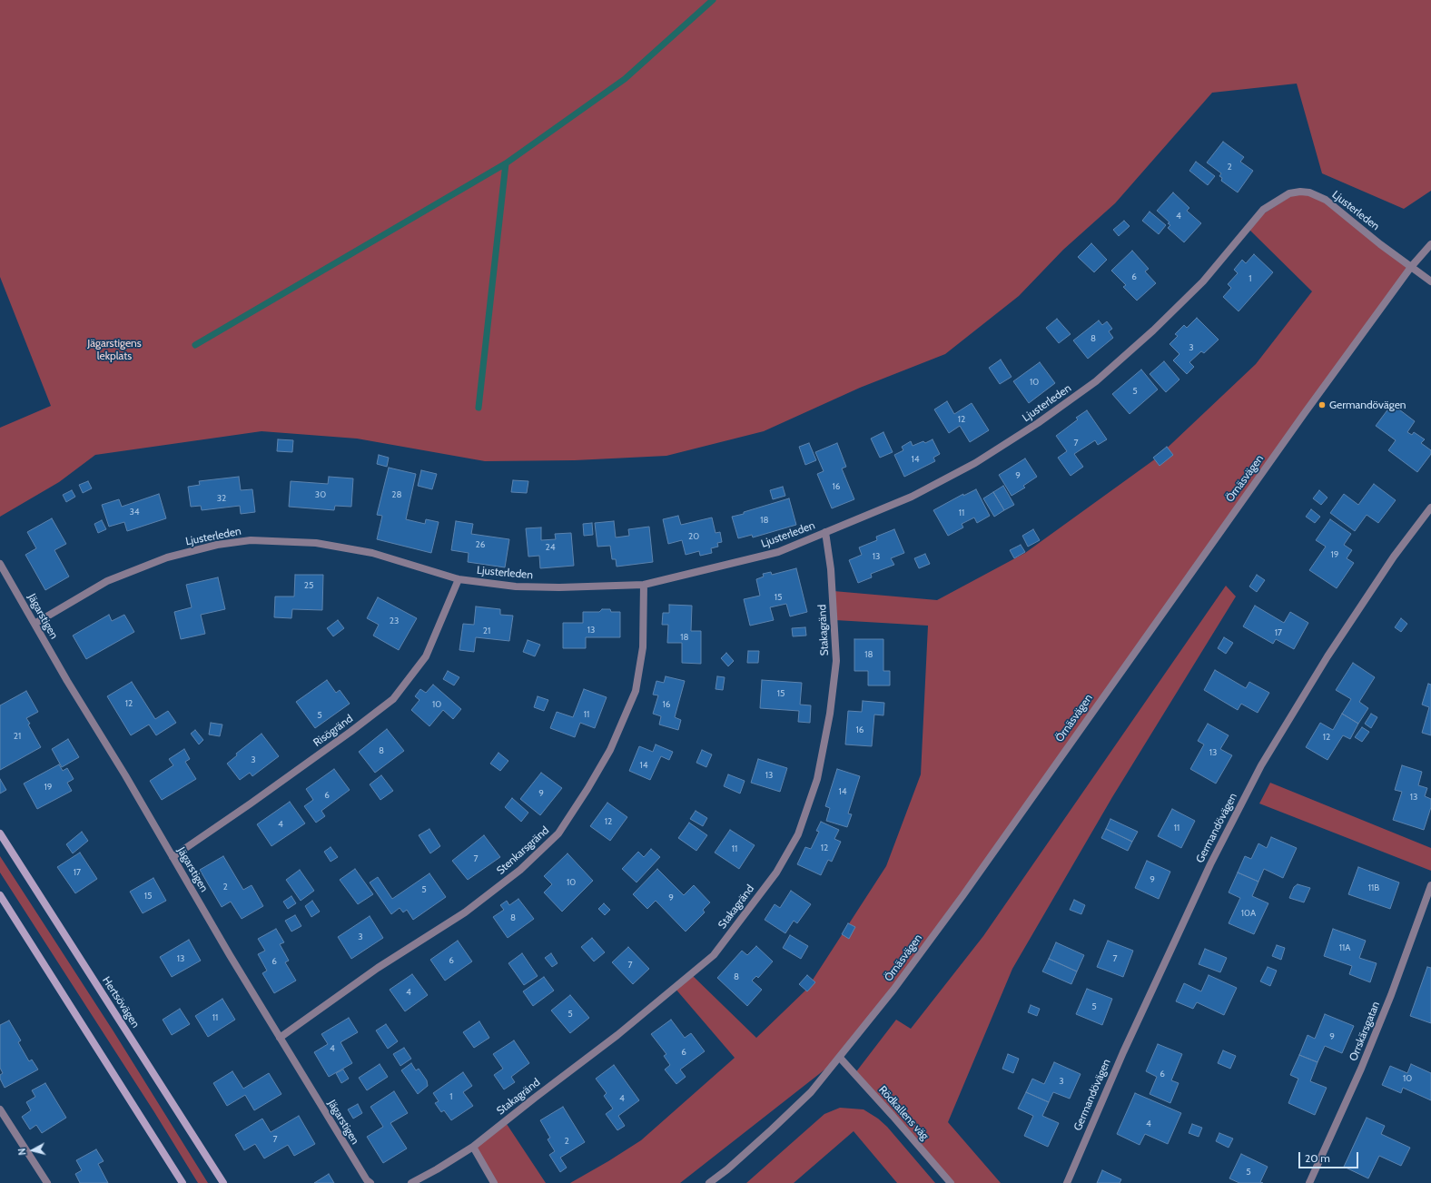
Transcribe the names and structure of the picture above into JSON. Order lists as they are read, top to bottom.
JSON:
{
  "streets": {
    "main road": ["Hertsövägen"],
    "street": [
      "Ljusterleden",
      "Örnäsvägen",
      "Jägarstigen",
      "Stakagränd",
      "Risögränd",
      "Germandövägen",
      "Stenkarsgränd",
      "Orrskärsgatan",
      "Rödkallens väg"
    ]
  },
  "crossings": [
    ["Ljusterleden", "Örnäsvägen"],
    ["Ljusterleden", "Jägarstigen"],
    ["Ljusterleden", "Stakagränd"],
    ["Ljusterleden", "Risögränd"],
    ["Ljusterleden", "Stenkarsgränd"],
    ["Örnäsvägen", "Rödkallens väg"],
    ["Jägarstigen", "Risögränd"],
    ["Jägarstigen", "Stenkarsgränd"]
  ],
  "parks": ["Jägarstigens lekplats"],
  "places": ["Germandövägen"],
  "house_numbers": [
    "2",
    "4",
    "6",
    "1",
    "8",
    "3",
    "10",
    "5",
    "12",
    "7",
    "14",
    "9",
    "16",
    "30",
    "28",
    "32",
    "34",
    "11",
    "18",
    "20",
    "26",
    "24",
    "19",
    "13",
    "25",
    "15",
    "23",
    "13",
    "21",
    "17",
    "18",
    "18",
    "15",
    "12",
    "10",
    "16",
    "11",
    "5",
    "16",
    "21",
    "12",
    "8",
    "13",
    "3",
    "14",
    "13",
    "19",
    "14",
    "9",
    "6",
    "13",
    "12",
    "4",
    "11",
    "12",
    "11",
    "7",
    "17",
    "9",
    "10",
    "2",
    "11B",
    "5",
    "15",
    "9",
    "10A",
    "8",
    "3",
    "11A",
    "13",
    "7",
    "6",
    "6",
    "7",
    "8",
    "4",
    "5",
    "5",
    "11",
    "9",
    "4",
    "6",
    "6",
    "10",
    "3",
    "1",
    "4",
    "4",
    "7",
    "2",
    "5"
  ],
  "scale_bar": "20 m",
  "north": "left"
}
